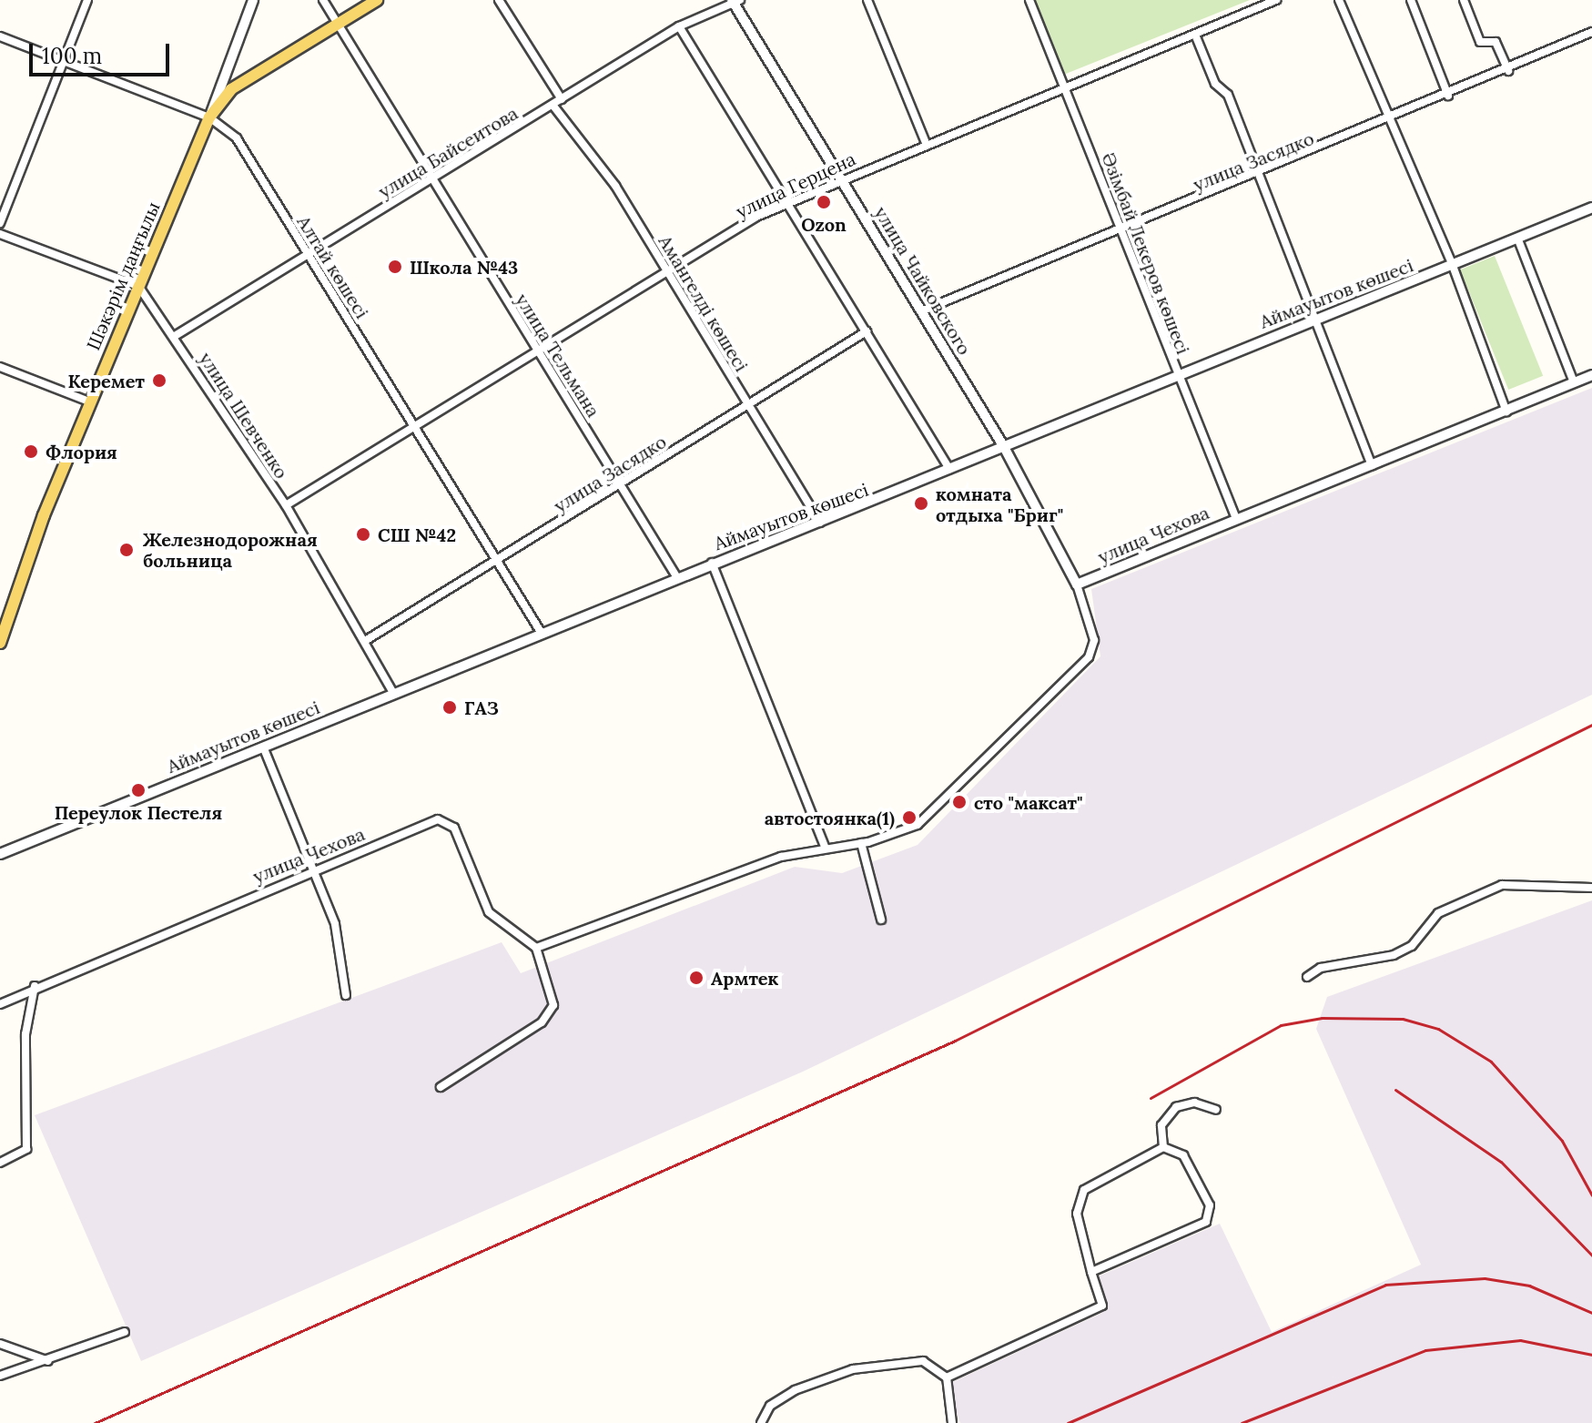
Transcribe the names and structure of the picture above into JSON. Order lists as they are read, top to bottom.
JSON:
{
  "streets": {
    "main road": ["Шәкәрім даңғылы"],
    "street": [
      "улица Байсеитова",
      "улица Засядко",
      "улица Герцена",
      "Әзімбай Лекеров көшесі",
      "Алтай көшесі",
      "улица Чайковского",
      "Аймауытов көшесі",
      "Амангелді көшесі",
      "улица Тельмана",
      "улица Шевченко",
      "улица Чехова"
    ]
  },
  "crossings": [
    ["улица Байсеитова", "Алтай көшесі"],
    ["улица Байсеитова", "улица Чайковского"],
    ["улица Байсеитова", "Амангелді көшесі"],
    ["улица Байсеитова", "улица Тельмана"],
    ["улица Байсеитова", "улица Шевченко"],
    ["улица Засядко", "Әзімбай Лекеров көшесі"],
    ["улица Засядко", "Алтай көшесі"],
    ["улица Засядко", "улица Чайковского"],
    ["улица Засядко", "Амангелді көшесі"],
    ["улица Засядко", "улица Тельмана"],
    ["улица Засядко", "улица Шевченко"],
    ["улица Герцена", "Әзімбай Лекеров көшесі"],
    ["улица Герцена", "Алтай көшесі"],
    ["улица Герцена", "улица Чайковского"],
    ["улица Герцена", "Амангелді көшесі"],
    ["улица Герцена", "улица Тельмана"],
    ["улица Герцена", "улица Шевченко"],
    ["Әзімбай Лекеров көшесі", "Аймауытов көшесі"],
    ["Әзімбай Лекеров көшесі", "улица Чехова"],
    ["Алтай көшесі", "Шәкәрім даңғылы"],
    ["Алтай көшесі", "Аймауытов көшесі"],
    ["Шәкәрім даңғылы", "улица Тельмана"],
    ["Шәкәрім даңғылы", "улица Шевченко"],
    ["улица Чайковского", "Аймауытов көшесі"],
    ["улица Чайковского", "улица Чехова"],
    ["Аймауытов көшесі", "Амангелді көшесі"],
    ["Аймауытов көшесі", "улица Тельмана"],
    ["Аймауытов көшесі", "улица Шевченко"]
  ],
  "places": [
    "Ozon",
    "Школа №43",
    "Керемет",
    "Флория",
    "комната отдыха \"Бриг\"",
    "СШ №42",
    "Железнодорожная больница",
    "ГАЗ",
    "Переулок Пестеля",
    "сто \"максат\"",
    "автостоянка(1)",
    "Армтек"
  ],
  "scale_bar": "100 m"
}
